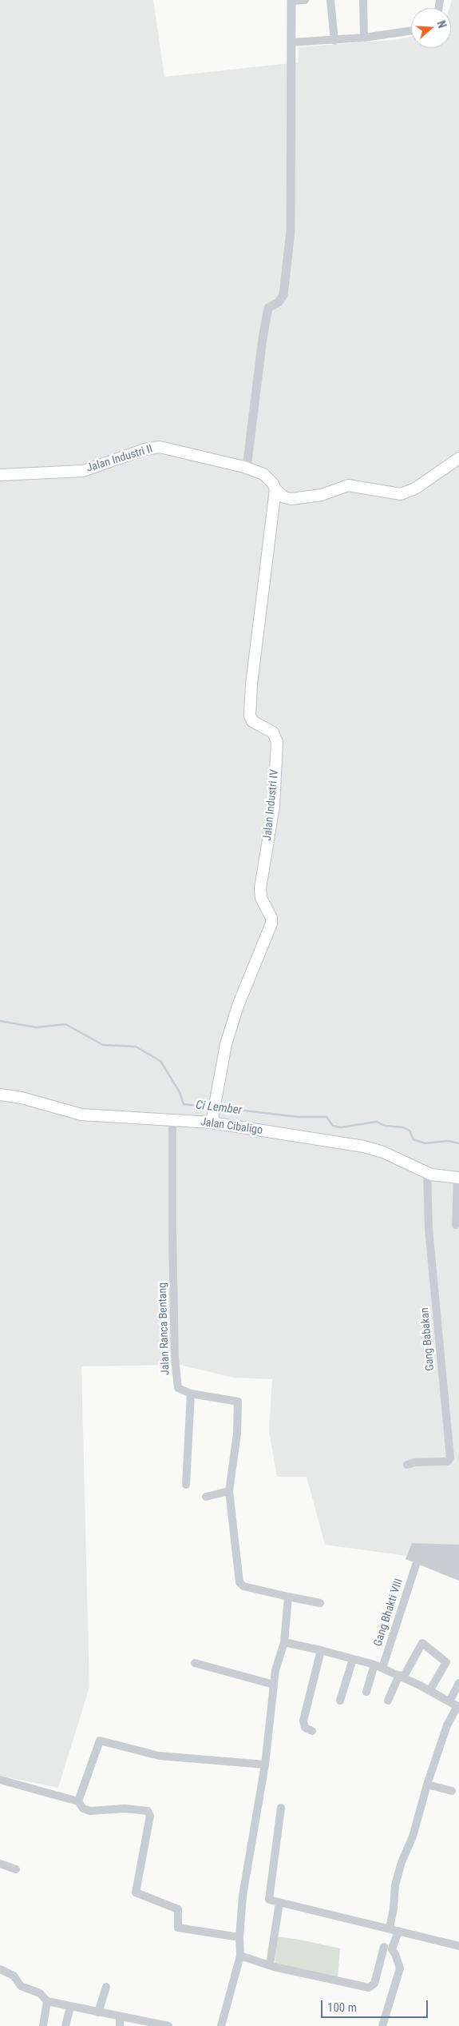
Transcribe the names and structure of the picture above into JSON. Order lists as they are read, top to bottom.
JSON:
{
  "streets": {
    "main road": ["Jalan Industri II", "Jalan Industri IV", "Jalan Cibaligo"],
    "street": ["Jalan Ranca Bentang", "Gang Babakan", "Gang Bhakti VIII"]
  },
  "crossings": [
    ["Jalan Industri II", "Jalan Industri IV"],
    ["Jalan Industri IV", "Jalan Cibaligo"],
    ["Jalan Cibaligo", "Jalan Ranca Bentang"],
    ["Jalan Cibaligo", "Gang Babakan"]
  ],
  "water": ["Ci Lember"],
  "scale_bar": "100 m",
  "north": "right"
}
